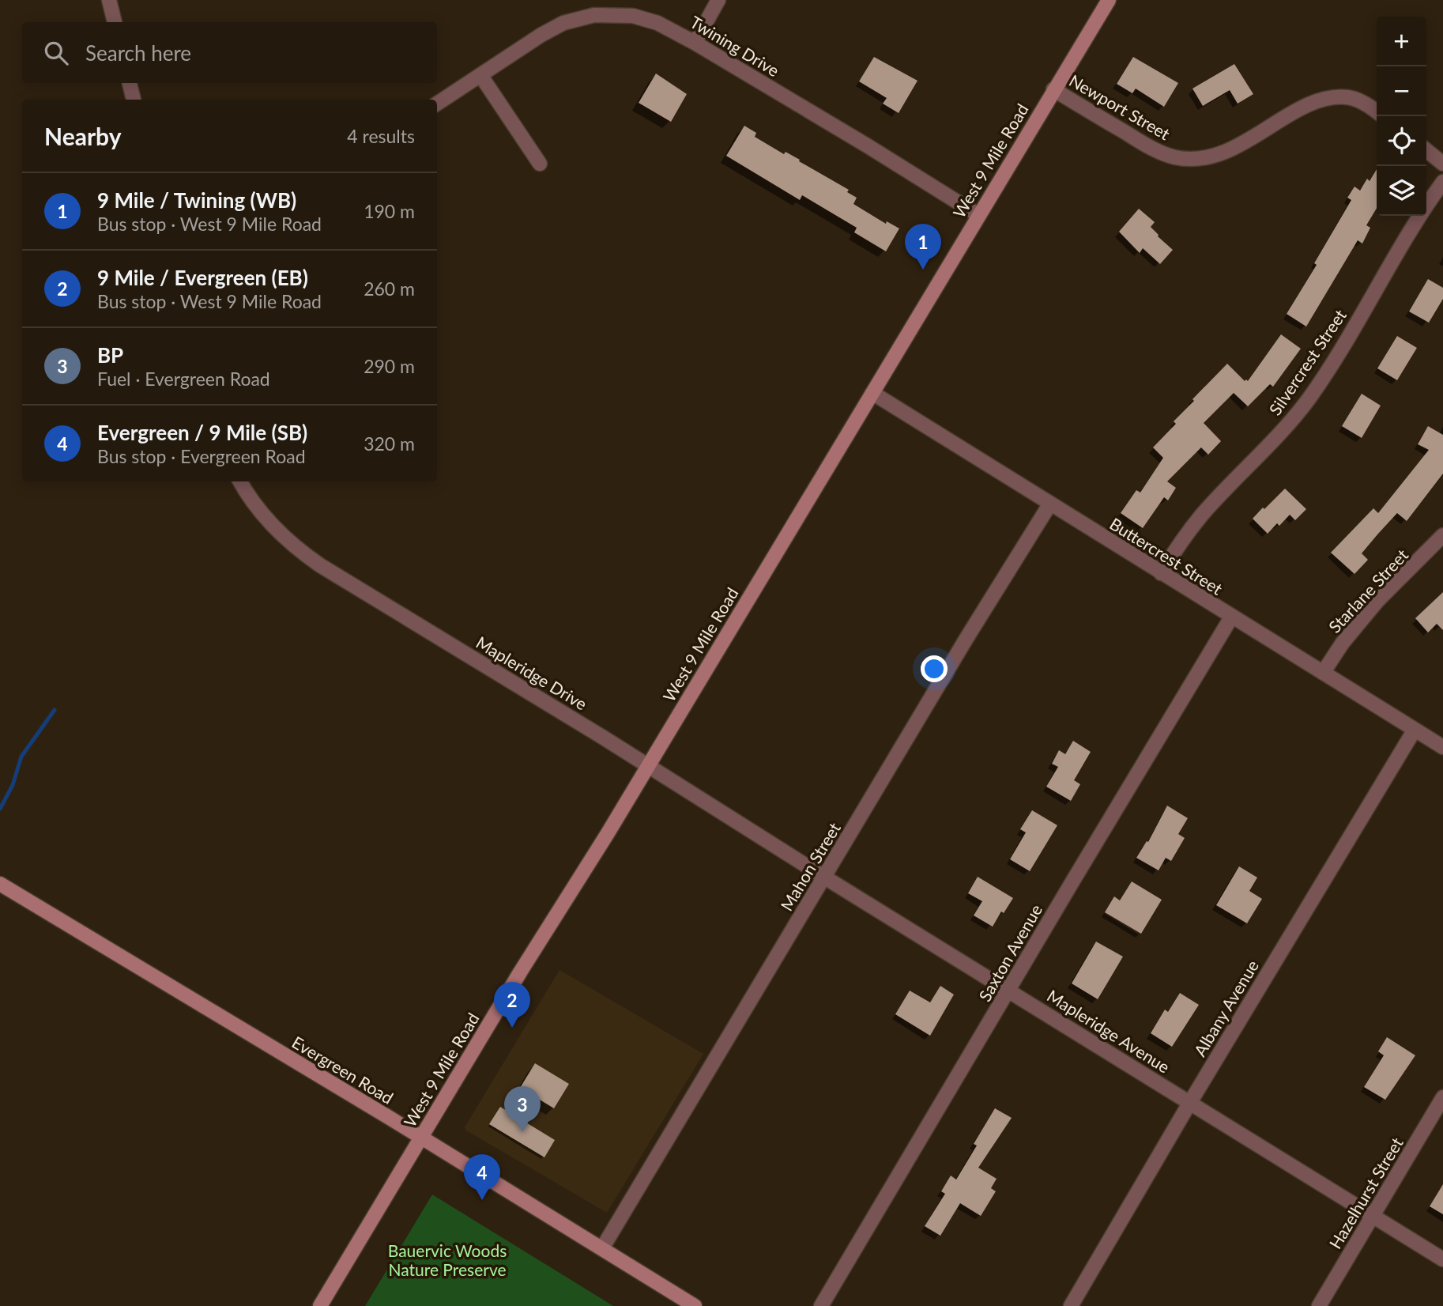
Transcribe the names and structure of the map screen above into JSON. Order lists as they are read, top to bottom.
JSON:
{
  "streets": {
    "main road": ["West 9 Mile Road", "Evergreen Road"],
    "street": [
      "Twining Drive",
      "Newport Street",
      "Silvercrest Street",
      "Buttercrest Street",
      "Starlane Street",
      "Mapleridge Drive",
      "Mahon Street",
      "Saxton Avenue",
      "Albany Avenue",
      "Mapleridge Avenue",
      "Hazelhurst Street"
    ]
  },
  "crossings": [
    ["Twining Drive", "West 9 Mile Road"],
    ["Newport Street", "West 9 Mile Road"],
    ["West 9 Mile Road", "Buttercrest Street"],
    ["West 9 Mile Road", "Mapleridge Drive"],
    ["West 9 Mile Road", "Evergreen Road"],
    ["Silvercrest Street", "Buttercrest Street"],
    ["Buttercrest Street", "Starlane Street"],
    ["Buttercrest Street", "Mahon Street"],
    ["Buttercrest Street", "Saxton Avenue"],
    ["Buttercrest Street", "Albany Avenue"],
    ["Mapleridge Drive", "Mahon Street"],
    ["Mapleridge Drive", "Mapleridge Avenue"],
    ["Mahon Street", "Mapleridge Avenue"],
    ["Mahon Street", "Evergreen Road"],
    ["Saxton Avenue", "Mapleridge Avenue"],
    ["Albany Avenue", "Mapleridge Avenue"],
    ["Mapleridge Avenue", "Hazelhurst Street"]
  ],
  "parks": ["Bauervic Woods Nature Preserve"],
  "page": {
    "map_buttons": ["+", "−"],
    "search": "Search here",
    "heading": ["Nearby", "4 results"],
    "list": [
      {
        "mark": "1",
        "name": "9 Mile / Twining (WB)",
        "note": "Bus stop · West 9 Mile Road",
        "value": "190 m"
      },
      {
        "mark": "2",
        "name": "9 Mile / Evergreen (EB)",
        "note": "Bus stop · West 9 Mile Road",
        "value": "260 m"
      },
      {
        "mark": "3",
        "name": "BP",
        "note": "Fuel · Evergreen Road",
        "value": "290 m"
      },
      {
        "mark": "4",
        "name": "Evergreen / 9 Mile (SB)",
        "note": "Bus stop · Evergreen Road",
        "value": "320 m"
      }
    ],
    "pins": [
      "1",
      "2",
      "3",
      "4"
    ]
  }
}
